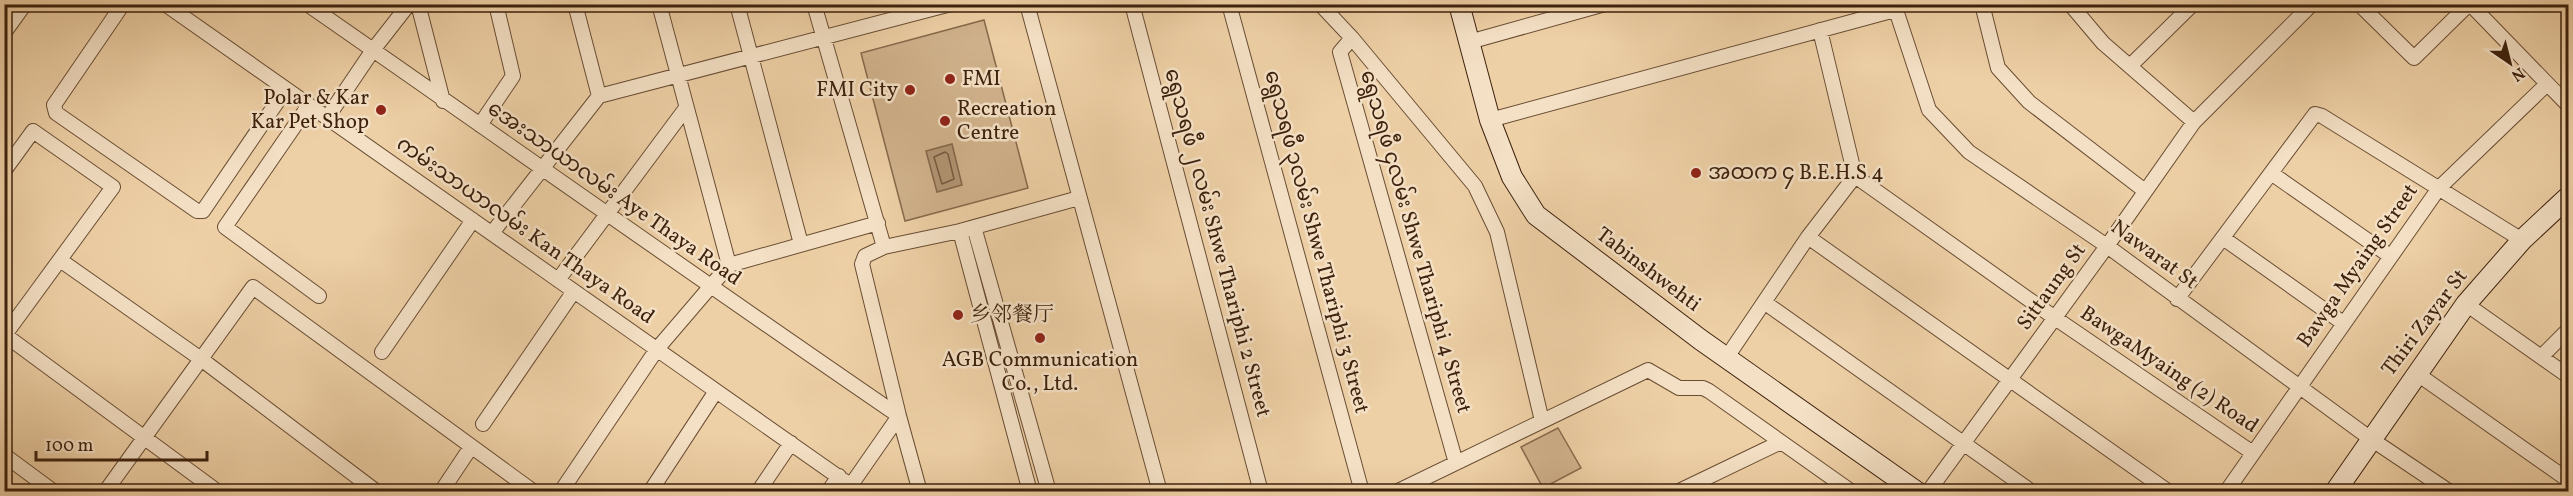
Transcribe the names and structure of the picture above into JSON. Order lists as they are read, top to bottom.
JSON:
{
  "streets": {
    "main road": ["Tabinshwehti", "Thiri Zayar St"],
    "street": [
      "အေးသာယာလမ်း Aye Thaya Road",
      "ကမ်းသာယာလမ်း Kan Thaya Road",
      "ရွေသရဖီ ၃လမ်း Shwe Thariphi 3 Street",
      "ရွေသရဖီ ၄လမ်း Shwe Thariphi 4 Street",
      "ရွေသရဖီ ၂ လမ်း Shwe Thariphi 2 Street",
      "Nawarat St",
      "Bawga Myaing Street",
      "Sittaung St",
      "BawgaMyaing (2) Road"
    ]
  },
  "crossings": [
    ["Nawarat St", "Bawga Myaing Street"],
    ["Nawarat St", "Sittaung St"],
    ["Nawarat St", "Thiri Zayar St"],
    ["Bawga Myaing Street", "BawgaMyaing (2) Road"],
    ["Sittaung St", "BawgaMyaing (2) Road"]
  ],
  "places": [
    "FMI",
    "FMI City",
    "Polar & Kar Kar Pet Shop",
    "Recreation Centre",
    "အထက ၄ B.E.H.S 4",
    "乡邻餐厅",
    "AGB Communication Co., Ltd."
  ],
  "scale_bar": "100 m",
  "north": "bottom right"
}
